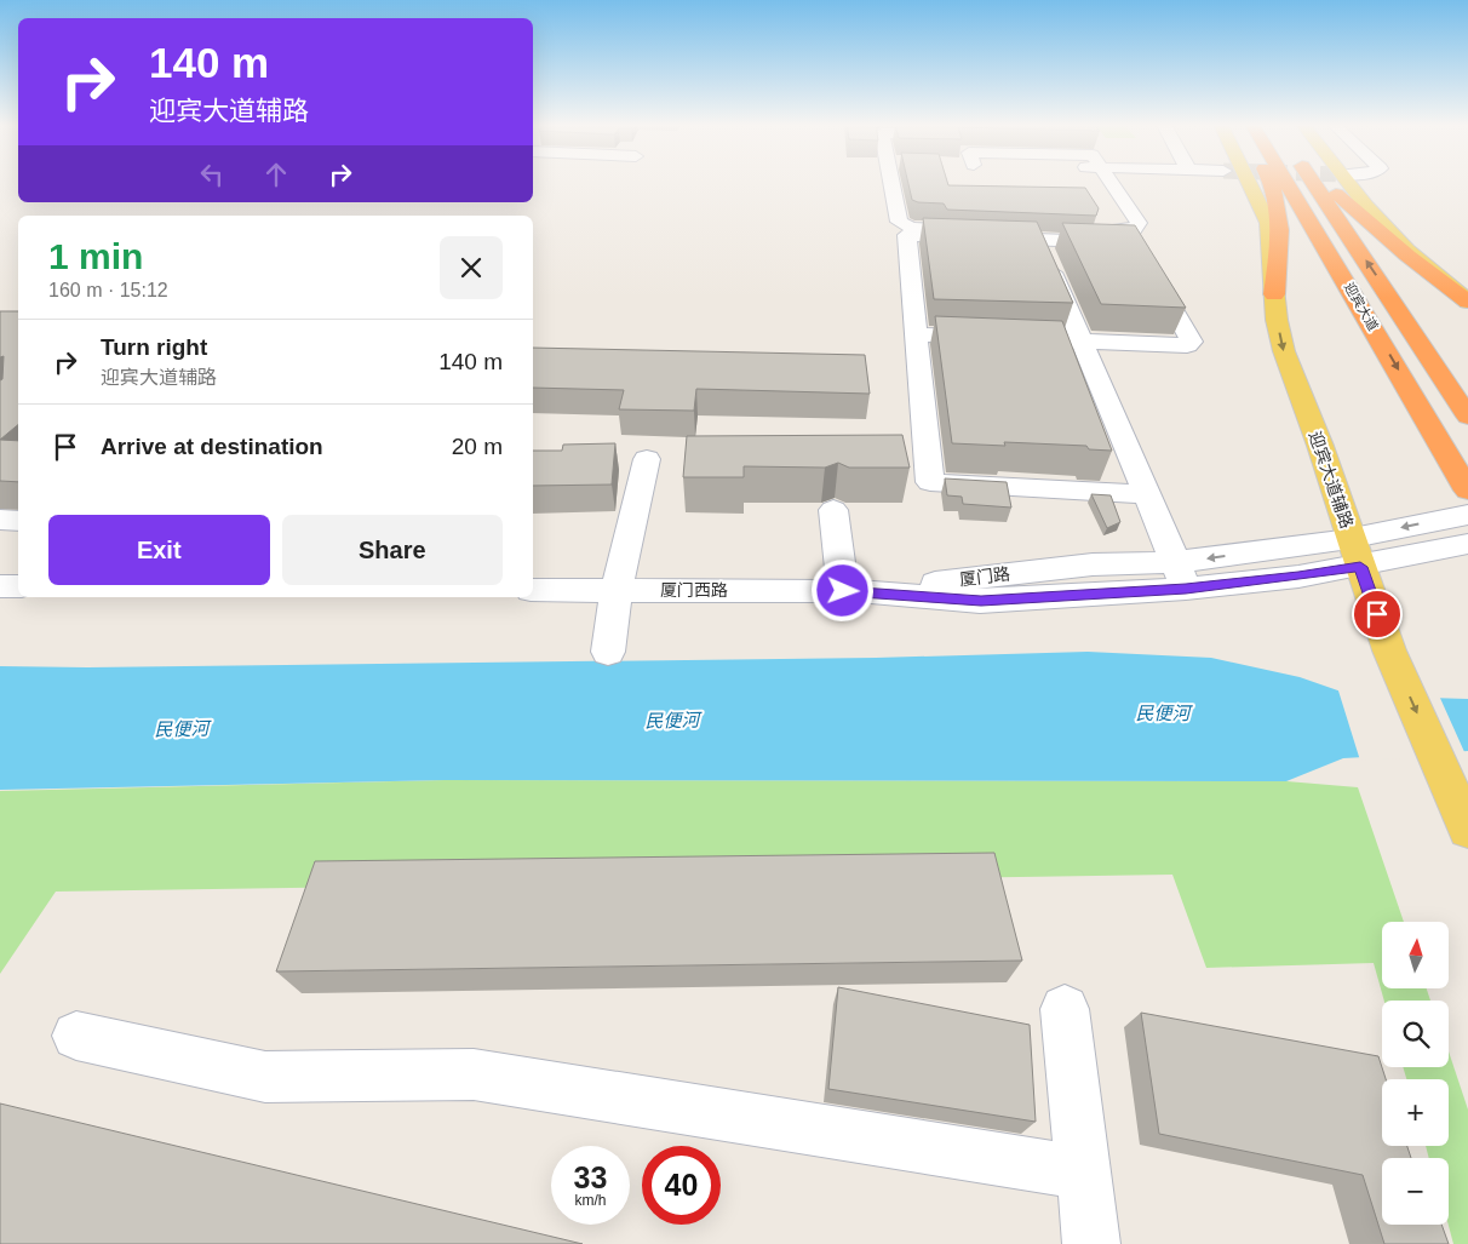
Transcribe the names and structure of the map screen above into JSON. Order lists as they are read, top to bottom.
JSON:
{
  "streets": {
    "highway": ["迎宾大道"],
    "main road": ["迎宾大道辅路"],
    "street": ["厦门路", "厦门西路"]
  },
  "crossings": [
    ["迎宾大道辅路", "厦门路"],
    ["厦门路", "厦门西路"]
  ],
  "one_way": ["迎宾大道辅路"],
  "water": ["民便河"],
  "north": "top",
  "page": {
    "turn": ["140 m", "迎宾大道辅路"],
    "heading": ["1 min", "160 m · 15:12"],
    "list": [
      {
        "name": "Turn right",
        "note": "迎宾大道辅路",
        "value": "140 m"
      },
      {
        "name": "Arrive at destination",
        "value": "20 m"
      }
    ],
    "buttons": ["Exit", "Share"],
    "map_buttons": ["+", "−"],
    "speed": "33 km/h",
    "limit": "40"
  }
}
